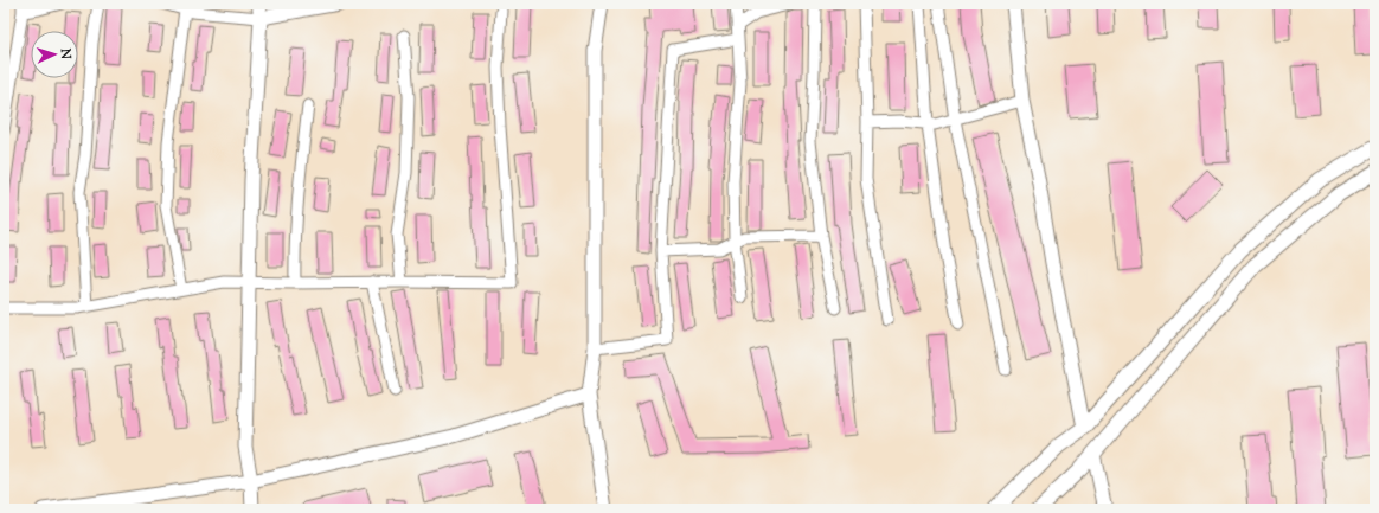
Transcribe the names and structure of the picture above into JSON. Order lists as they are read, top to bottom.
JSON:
{
  "north": "right"
}
